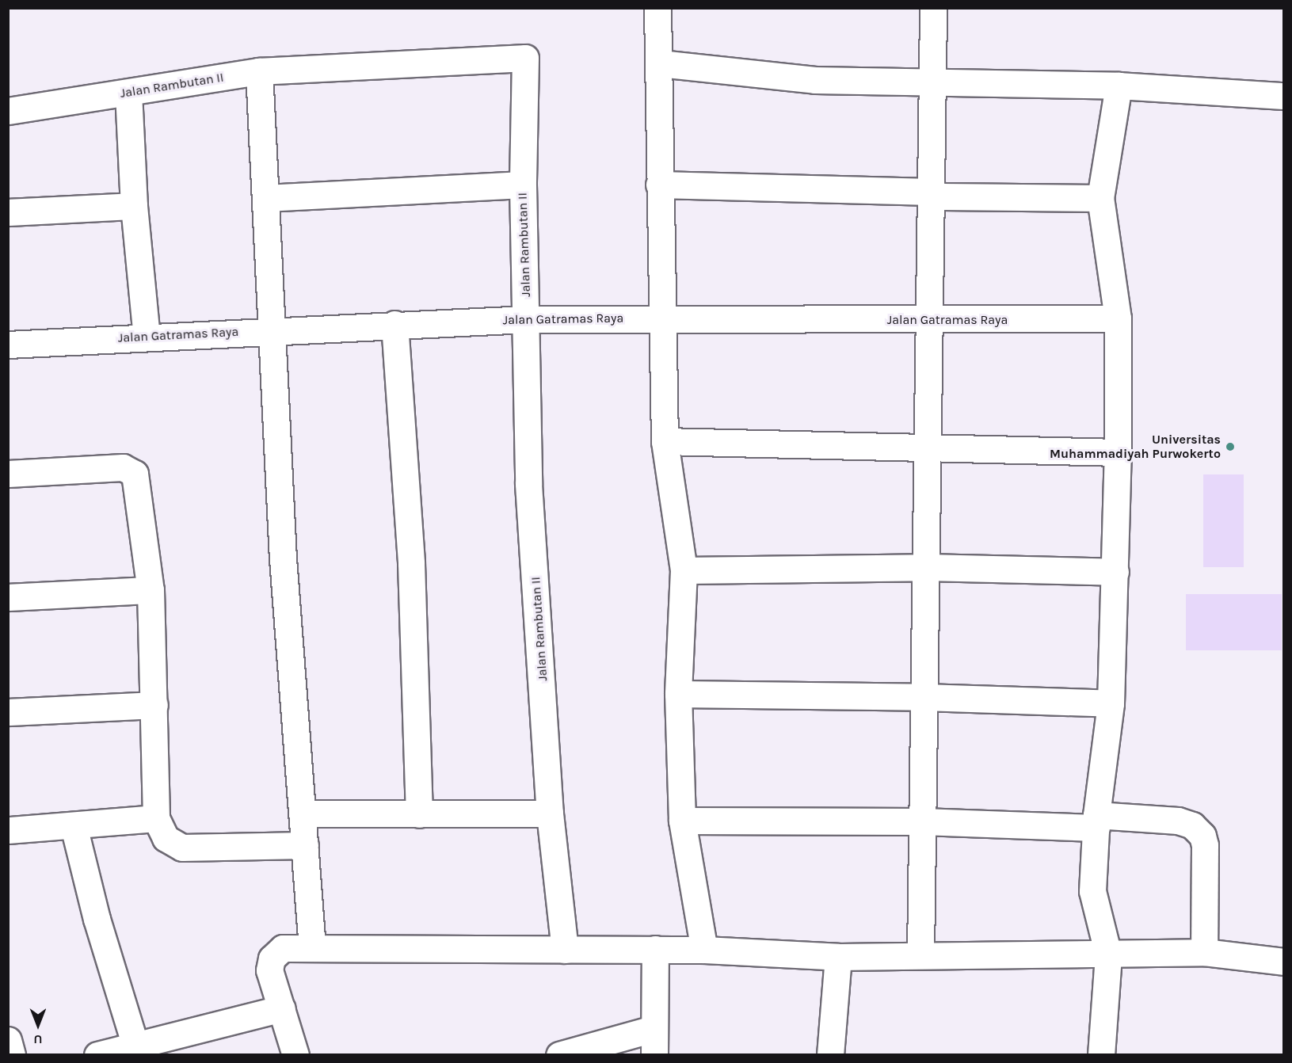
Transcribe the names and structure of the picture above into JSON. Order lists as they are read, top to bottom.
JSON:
{
  "streets": {
    "street": ["Jalan Rambutan II", "Jalan Gatramas Raya"]
  },
  "crossings": [
    ["Jalan Rambutan II", "Jalan Gatramas Raya"]
  ],
  "places": ["Universitas Muhammadiyah Purwokerto"],
  "north": "bottom"
}
